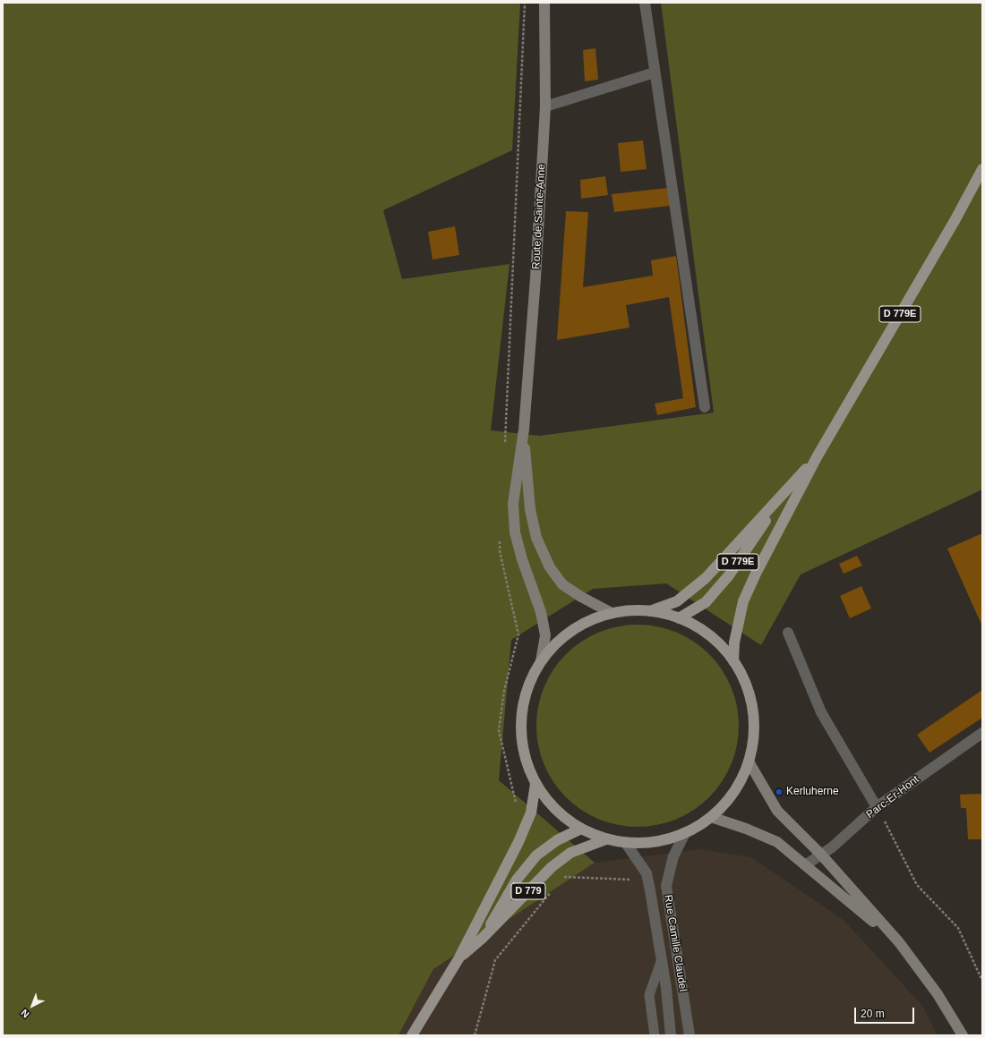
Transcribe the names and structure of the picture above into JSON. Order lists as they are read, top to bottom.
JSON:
{
  "streets": {
    "main road": ["Route de Sainte-Anne", "D 779E", "D 779"],
    "street": ["Parc-Er-Hont", "Rue Camille Claudel"]
  },
  "places": ["Kerluherne"],
  "scale_bar": "20 m",
  "north": "bottom left"
}
